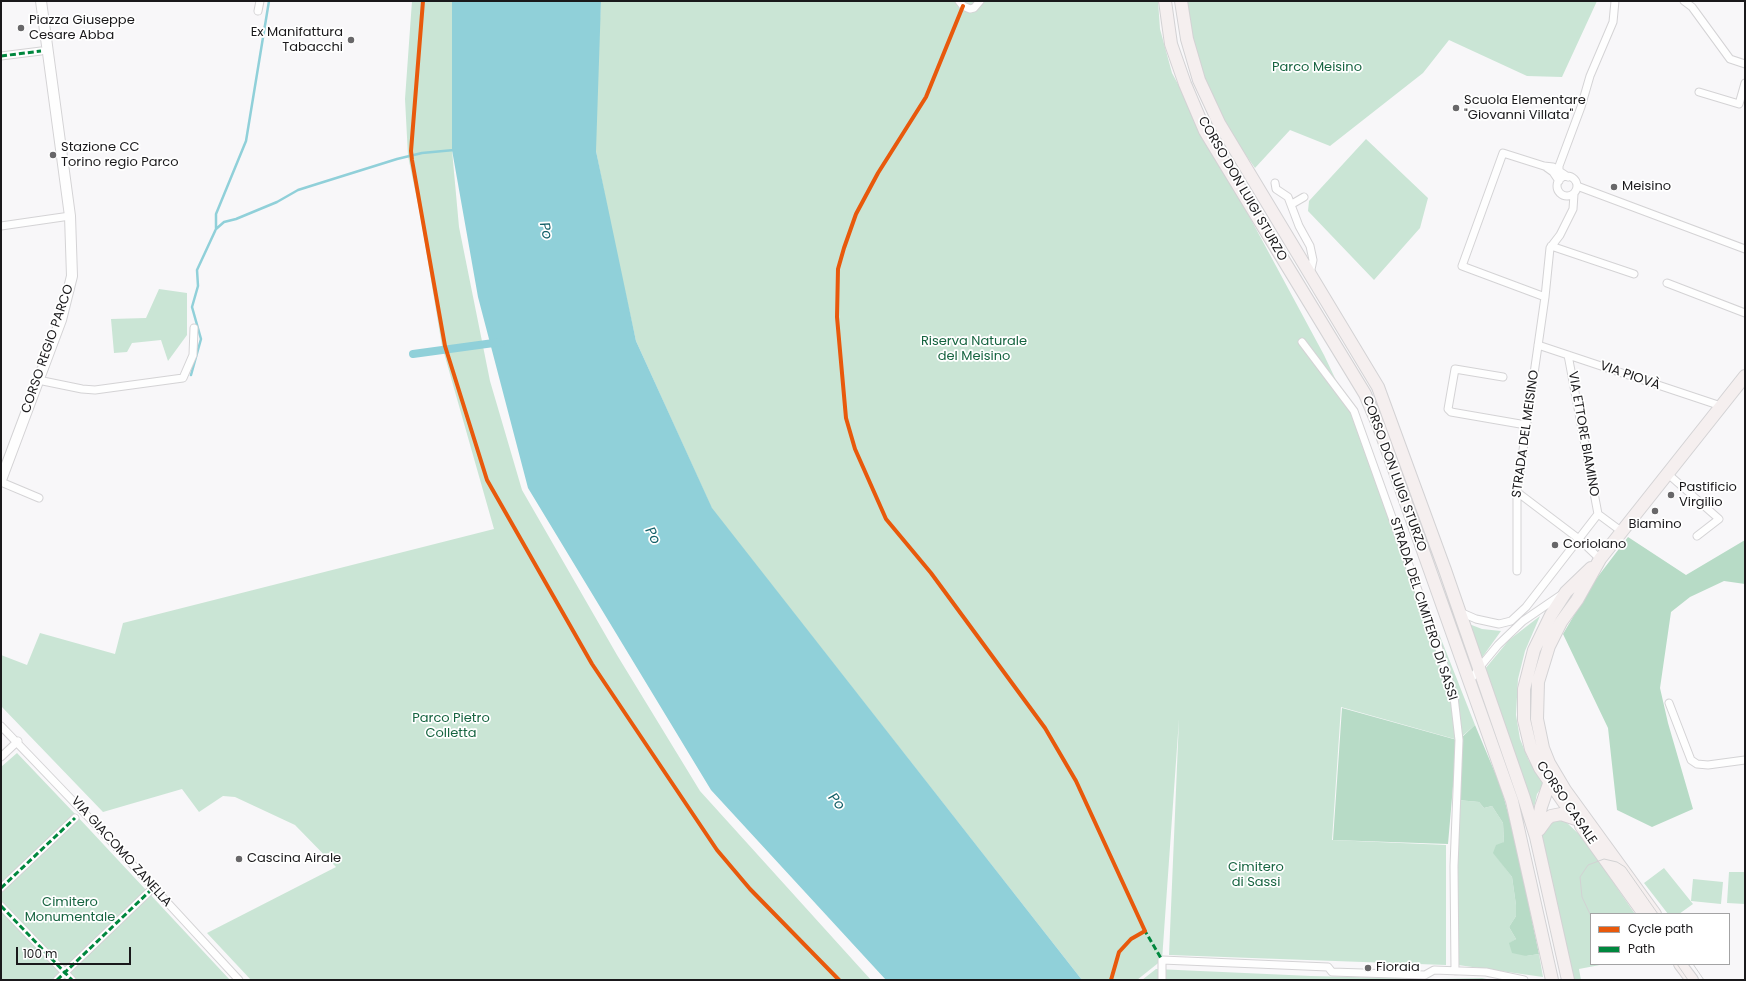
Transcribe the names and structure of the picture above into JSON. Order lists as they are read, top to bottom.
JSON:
{
  "streets": {
    "main road": ["CORSO DON LUIGI STURZO", "CORSO CASALE"],
    "street": [
      "CORSO REGIO PARCO",
      "VIA PIOVÀ",
      "STRADA DEL MEISINO",
      "VIA ETTORE BIAMINO",
      "STRADA DEL CIMITERO DI SASSI",
      "VIA GIACOMO ZANELLA"
    ]
  },
  "crossings": [
    ["VIA PIOVÀ", "STRADA DEL MEISINO"],
    ["VIA PIOVÀ", "VIA ETTORE BIAMINO"],
    ["VIA PIOVÀ", "CORSO CASALE"]
  ],
  "water": ["Po"],
  "parks": [
    "Parco Meisino",
    "Riserva Naturale del Meisino",
    "Parco Pietro Colletta",
    "Cimitero di Sassi",
    "Cimitero Monumentale"
  ],
  "places": [
    "Piazza Giuseppe Cesare Abba",
    "Ex Manifattura Tabacchi",
    "Scuola Elementare \"Giovanni Villata\"",
    "Stazione CC Torino regio Parco",
    "Meisino",
    "Pastificio Virgilio",
    "Biamino",
    "Coriolano",
    "Cascina Airale",
    "Fioraia"
  ],
  "legend": ["Cycle path", "Path"],
  "scale_bar": "100 m"
}
